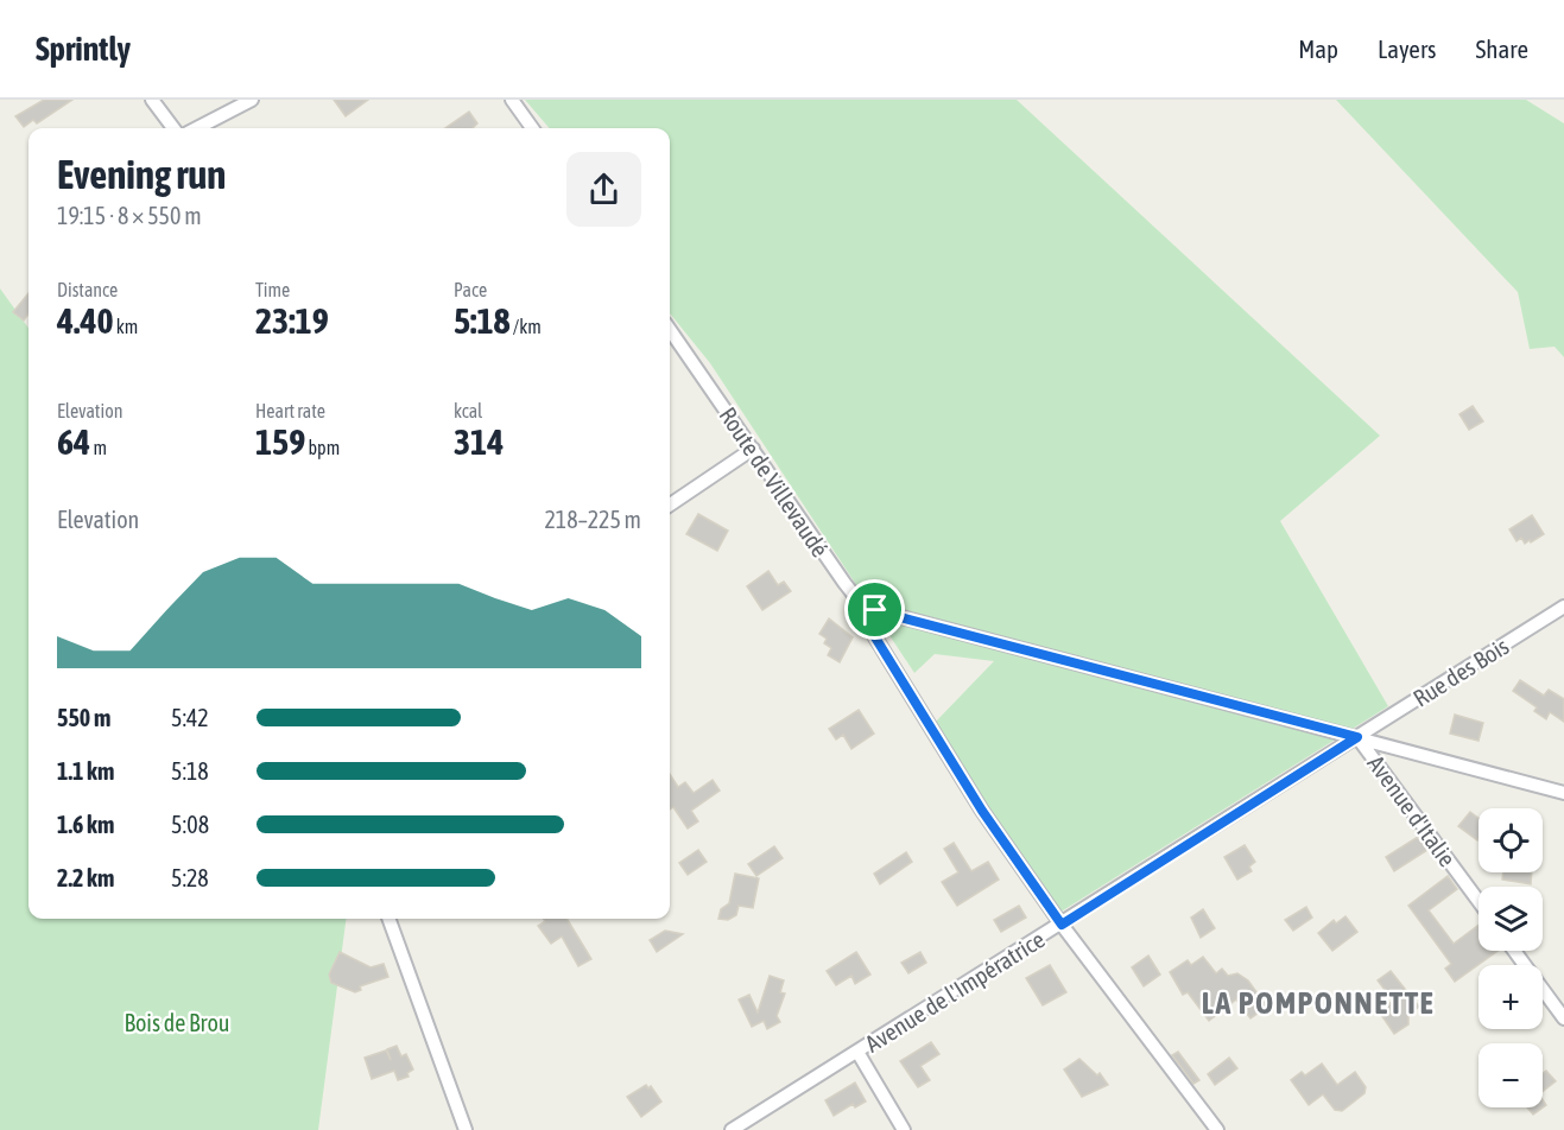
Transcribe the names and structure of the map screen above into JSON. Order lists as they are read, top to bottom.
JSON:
{
  "streets": {
    "street": [
      "Route de Villevaudé",
      "Rue des Bois",
      "Avenue d'Italie",
      "Avenue de l'Impératrice"
    ]
  },
  "crossings": [
    ["Route de Villevaudé", "Rue des Bois"],
    ["Route de Villevaudé", "Avenue d'Italie"],
    ["Route de Villevaudé", "Avenue de l'Impératrice"],
    ["Rue des Bois", "Avenue d'Italie"],
    ["Rue des Bois", "Avenue de l'Impératrice"],
    ["Avenue d'Italie", "Avenue de l'Impératrice"]
  ],
  "districts": ["LA POMPONNETTE"],
  "parks": ["Bois de Brou"],
  "page": {
    "header": "Sprintly",
    "nav": ["Map", "Layers", "Share"],
    "heading": ["Evening run", "19:15 · 8 × 550 m"],
    "stats": [
      ["Distance", "4.40 km"],
      ["Time", "23:19"],
      ["Pace", "5:18 /km"],
      ["Elevation", "64 m"],
      ["Heart rate", "159 bpm"],
      ["kcal", "314"]
    ],
    "chart": ["Elevation", "218–225 m"],
    "list": [
      {
        "name": "550 m",
        "note": "5:42"
      },
      {
        "name": "1.1 km",
        "note": "5:18"
      },
      {
        "name": "1.6 km",
        "note": "5:08"
      },
      {
        "name": "2.2 km",
        "note": "5:28"
      }
    ],
    "map_buttons": ["+", "−"]
  }
}
